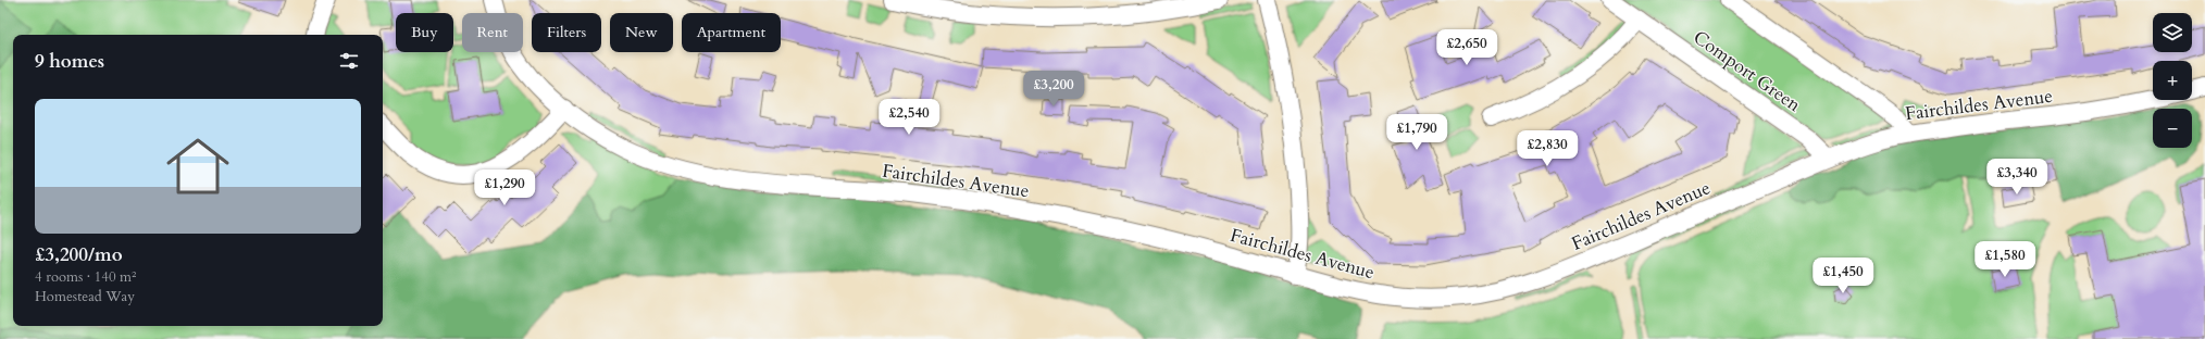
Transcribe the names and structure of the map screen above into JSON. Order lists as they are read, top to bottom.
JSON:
{
  "streets": {
    "street": ["Comport Green", "Fairchildes Avenue"]
  },
  "crossings": [
    ["Comport Green", "Fairchildes Avenue"]
  ],
  "page": {
    "map_buttons": ["+", "−"],
    "chip": [
      "Buy",
      "Rent",
      "Filters",
      "New",
      "Apartment"
    ],
    "price": [
      "£2,650",
      "£3,200",
      "£2,540",
      "£1,790",
      "£2,830",
      "£3,340",
      "£1,290",
      "£1,580",
      "£1,450"
    ],
    "heading": "9 homes",
    "list": [
      {
        "name": "£3,200/mo",
        "note": "4 rooms · 140 m² · Homestead Way"
      }
    ]
  }
}
